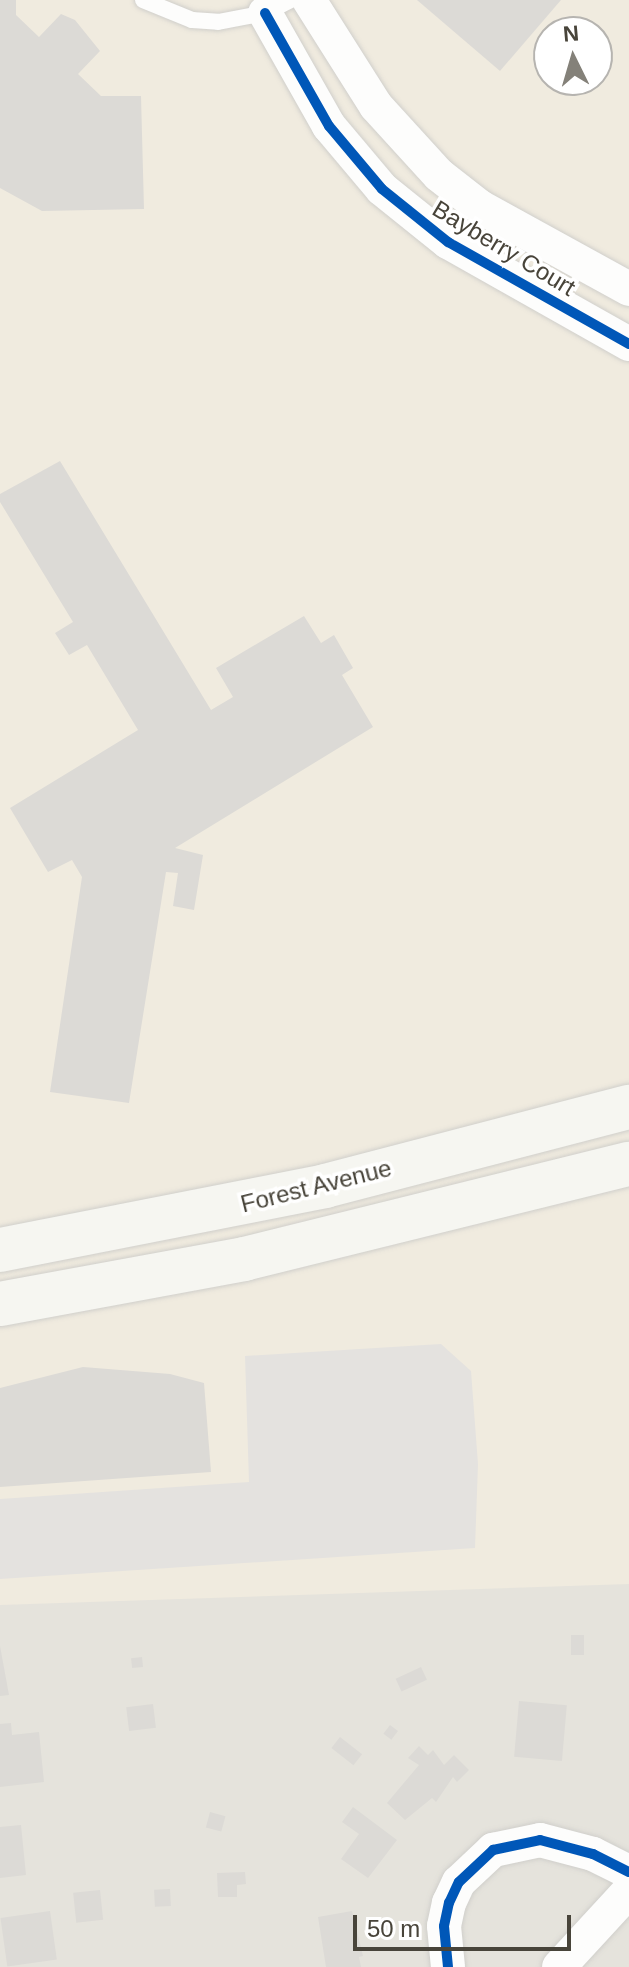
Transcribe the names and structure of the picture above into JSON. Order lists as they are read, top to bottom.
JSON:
{
  "streets": {
    "main road": ["Forest Avenue"],
    "street": ["Bayberry Court"]
  },
  "scale_bar": "50 m",
  "north": "top"
}
